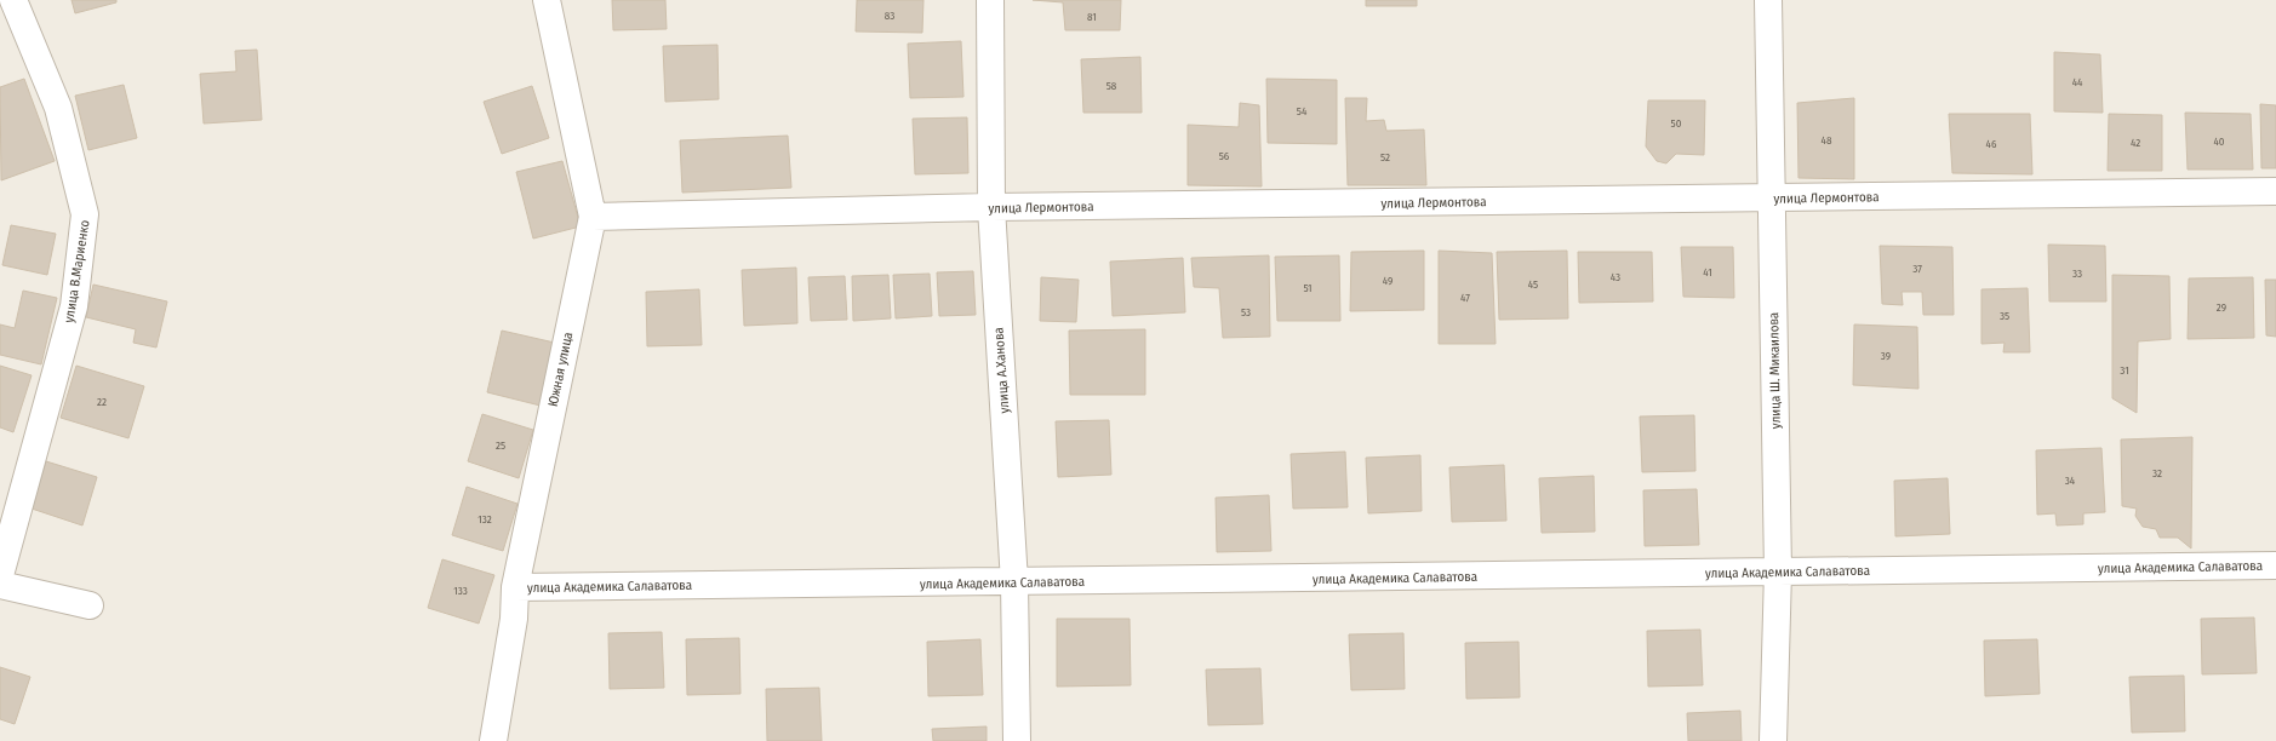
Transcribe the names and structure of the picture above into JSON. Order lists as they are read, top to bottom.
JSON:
{
  "streets": {
    "street": [
      "улица Лермонтова",
      "улица В.Мариенко",
      "Южная улица",
      "улица А.Ханова",
      "улица Ш. Микаилова",
      "улица Академика Салаватова"
    ]
  },
  "crossings": [
    ["улица Лермонтова", "Южная улица"],
    ["улица Лермонтова", "улица А.Ханова"],
    ["улица Лермонтова", "улица Ш. Микаилова"],
    ["Южная улица", "улица Академика Салаватова"],
    ["улица А.Ханова", "улица Академика Салаватова"],
    ["улица Ш. Микаилова", "улица Академика Салаватова"]
  ],
  "house_numbers": [
    "83",
    "81",
    "44",
    "58",
    "54",
    "50",
    "48",
    "40",
    "42",
    "46",
    "56",
    "52",
    "37",
    "41",
    "33",
    "43",
    "49",
    "45",
    "51",
    "47",
    "29",
    "53",
    "35",
    "39",
    "31",
    "22",
    "25",
    "32",
    "34",
    "132",
    "133"
  ]
}
